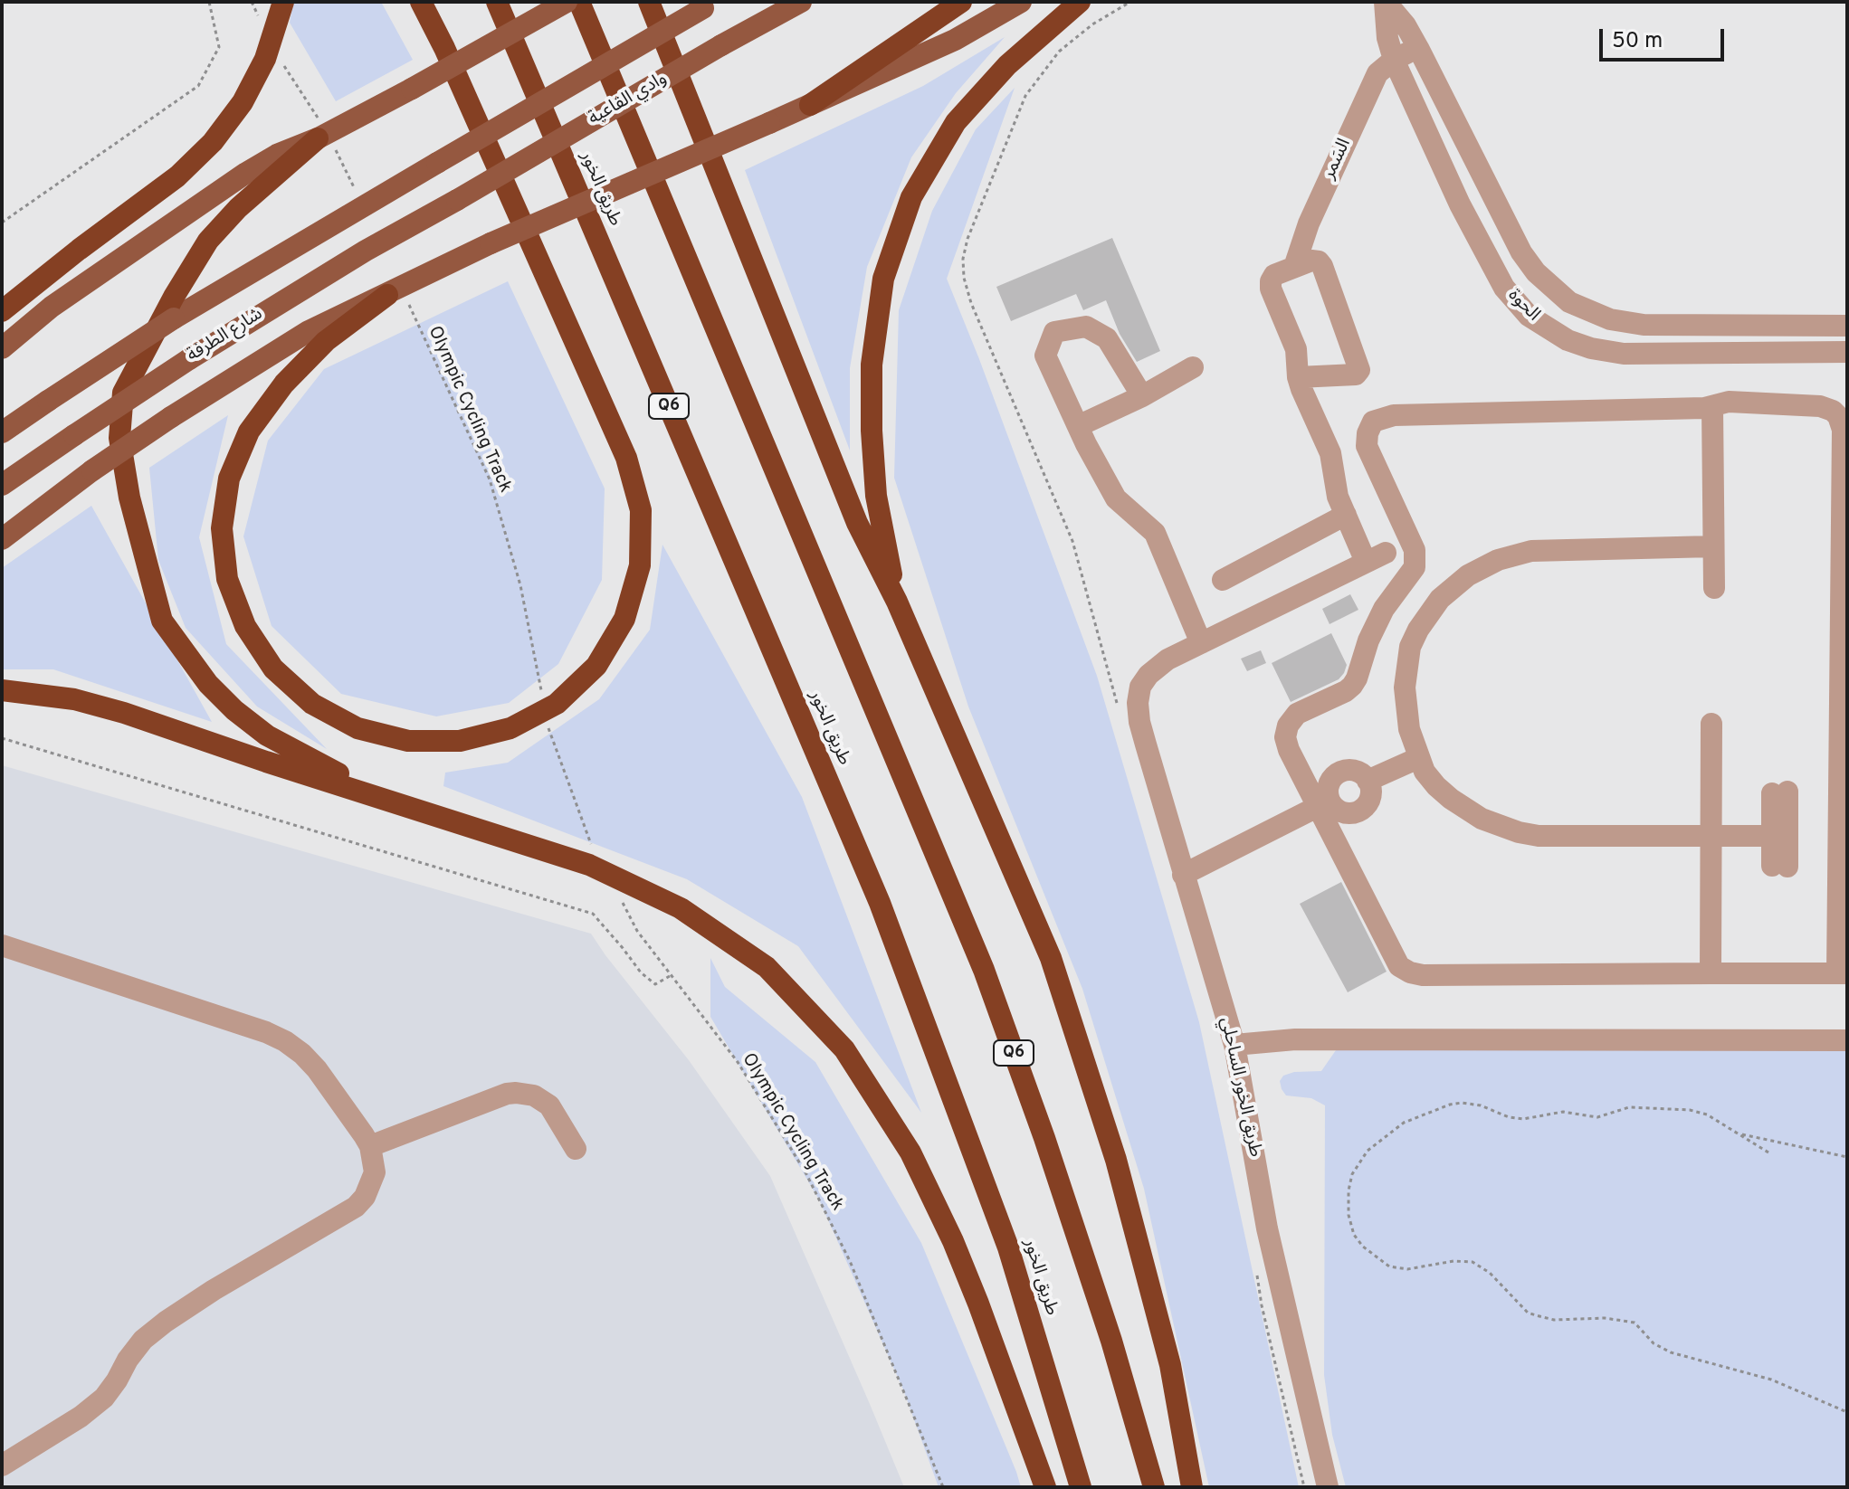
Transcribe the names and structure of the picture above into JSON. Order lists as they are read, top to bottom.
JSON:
{
  "streets": {
    "highway": ["طريق الخور", "Q6"],
    "main road": ["وادي القاعية", "شارع الطرفة"],
    "street": ["السَمر", "الحوة", "طريق الخور الساحلي"],
    "path": ["Olympic Cycling Track"]
  },
  "crossings": [
    ["وادي القاعية", "شارع الطرفة"],
    ["السَمر", "الحوة"]
  ],
  "scale_bar": "50 m"
}
